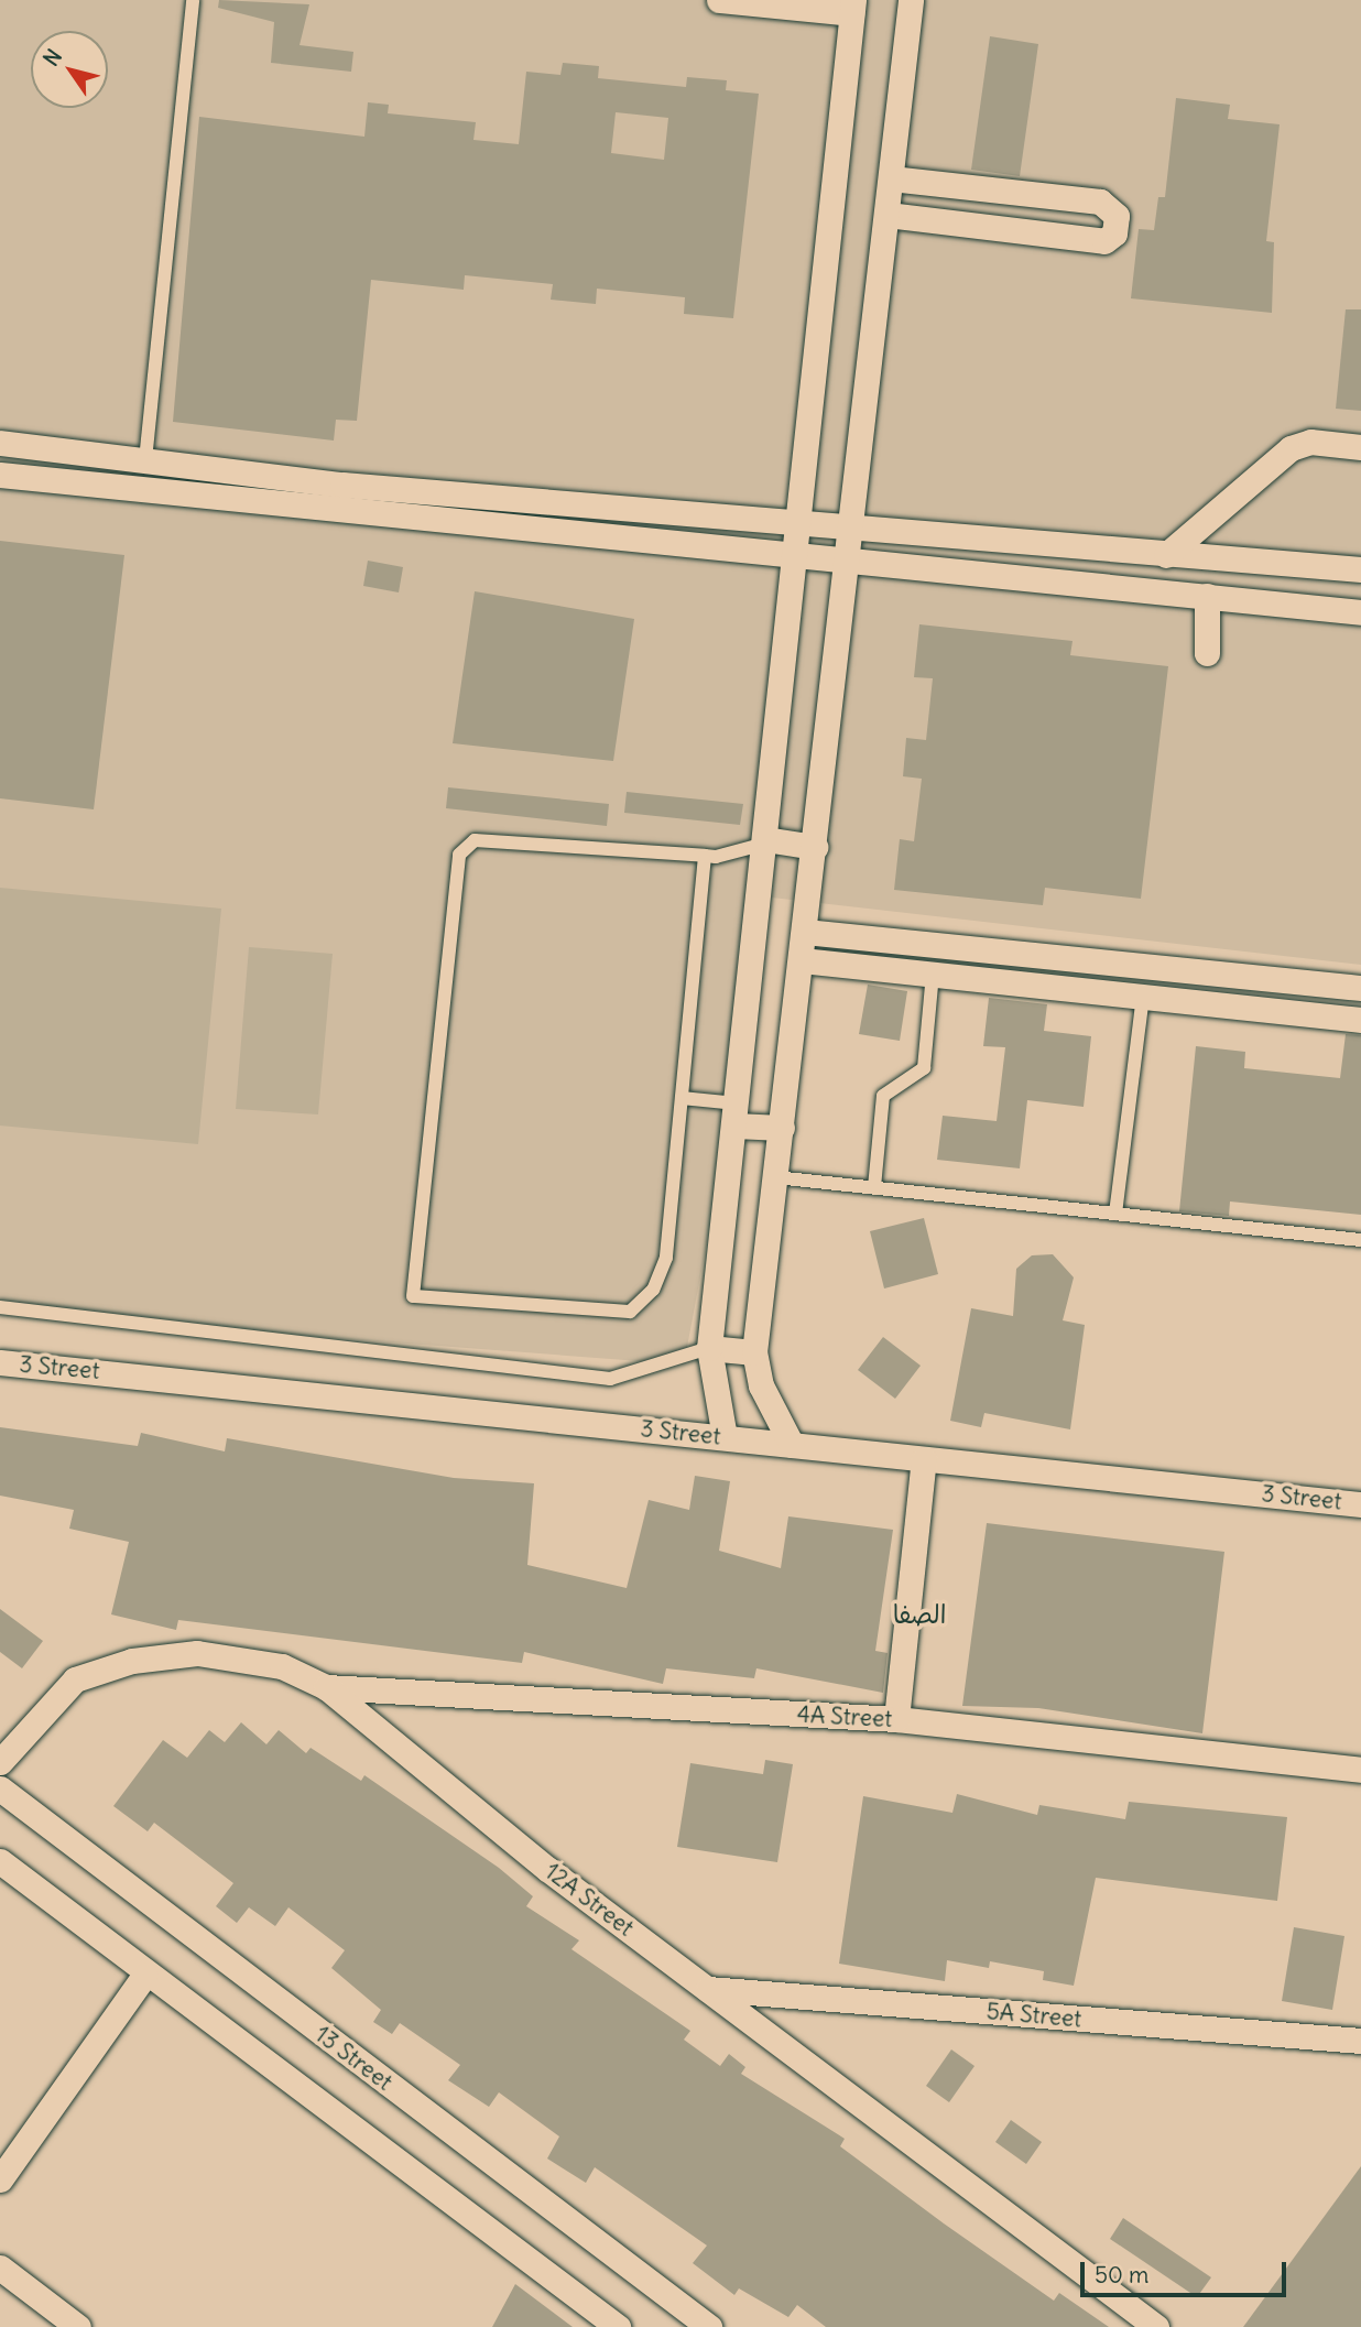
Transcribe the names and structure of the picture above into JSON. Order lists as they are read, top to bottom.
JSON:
{
  "streets": {
    "street": [
      "3 Street",
      "4A Street",
      "12A Street",
      "5A Street",
      "13 Street"
    ]
  },
  "crossings": [
    ["4A Street", "12A Street"],
    ["12A Street", "5A Street"]
  ],
  "districts": ["الصفا"],
  "scale_bar": "50 m",
  "north": "top left"
}
